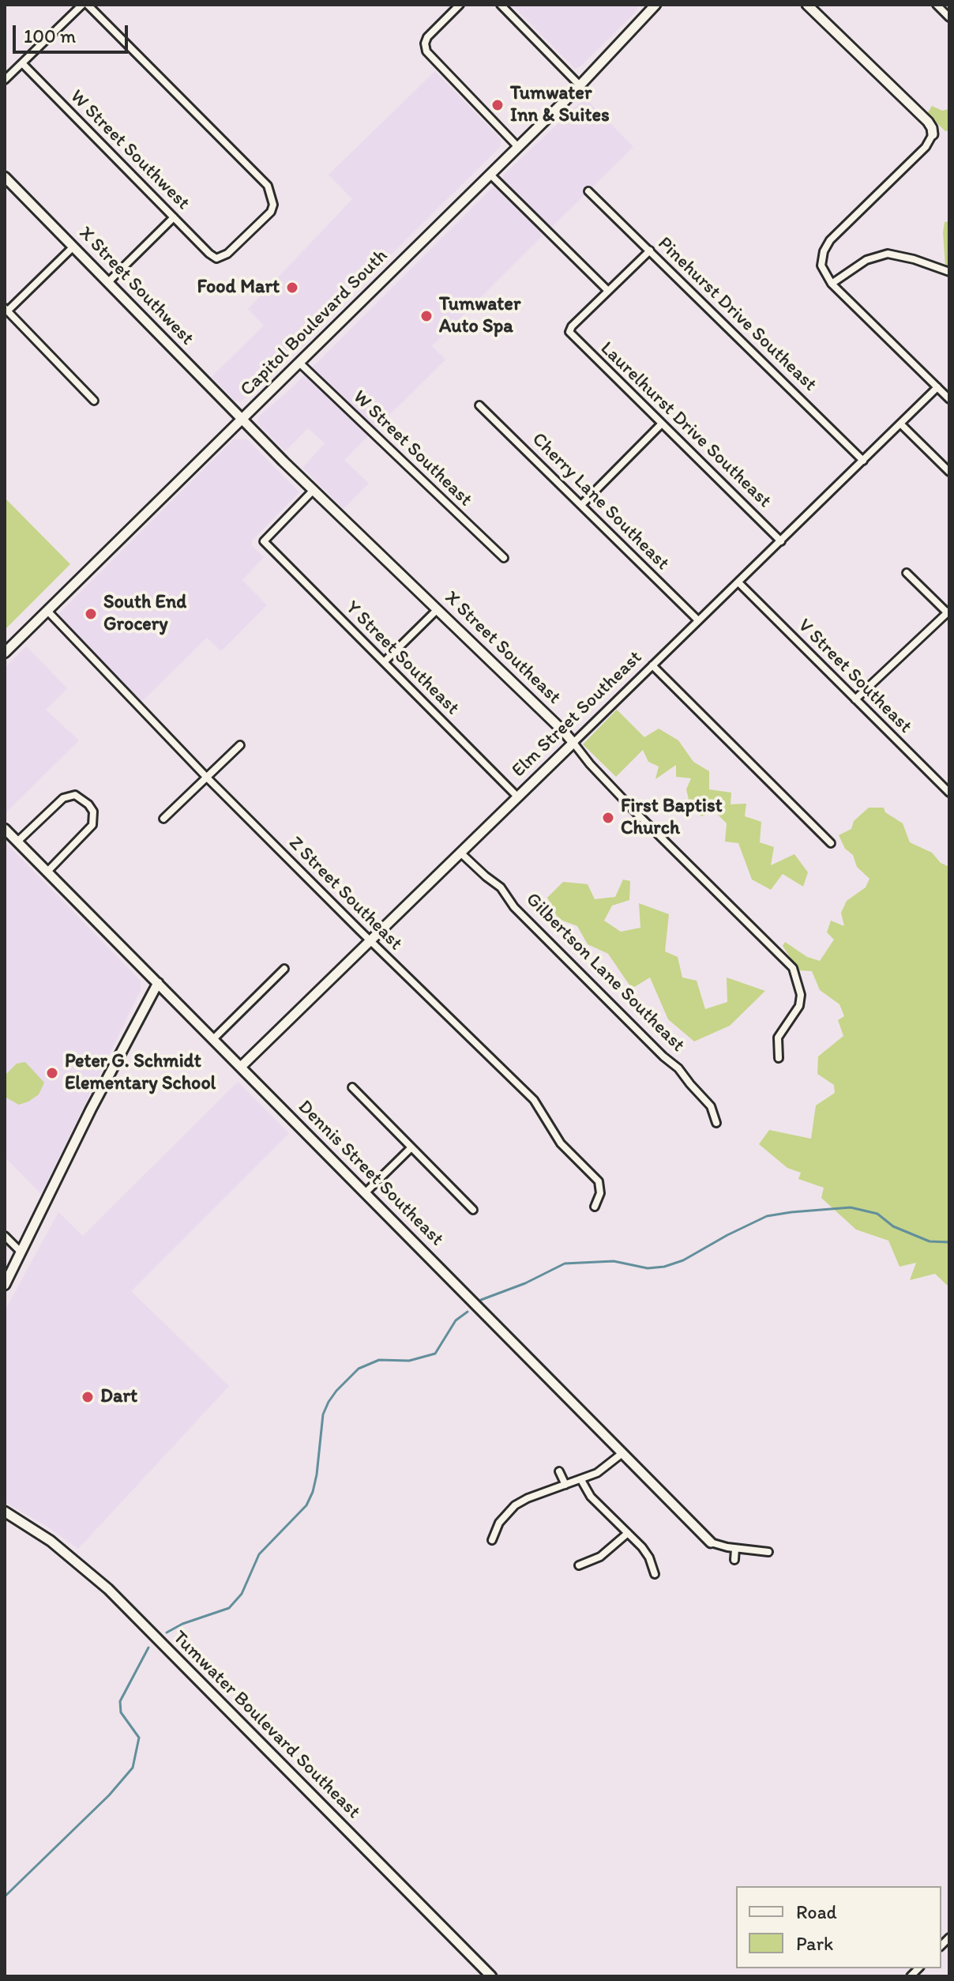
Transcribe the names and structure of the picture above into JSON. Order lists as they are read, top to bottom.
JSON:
{
  "streets": {
    "street": [
      "W Street Southwest",
      "X Street Southwest",
      "Pinehurst Drive Southeast",
      "Capitol Boulevard South",
      "Laurelhurst Drive Southeast",
      "W Street Southeast",
      "Cherry Lane Southeast",
      "X Street Southeast",
      "Y Street Southeast",
      "V Street Southeast",
      "Elm Street Southeast",
      "Z Street Southeast",
      "Gilbertson Lane Southeast",
      "Dennis Street Southeast",
      "Tumwater Boulevard Southeast"
    ]
  },
  "crossings": [
    ["X Street Southwest", "Capitol Boulevard South"],
    ["X Street Southwest", "X Street Southeast"],
    ["Pinehurst Drive Southeast", "Elm Street Southeast"],
    ["Capitol Boulevard South", "W Street Southeast"],
    ["Capitol Boulevard South", "X Street Southeast"],
    ["Capitol Boulevard South", "Z Street Southeast"],
    ["Laurelhurst Drive Southeast", "Elm Street Southeast"],
    ["Cherry Lane Southeast", "Elm Street Southeast"],
    ["X Street Southeast", "Y Street Southeast"],
    ["X Street Southeast", "Elm Street Southeast"],
    ["Y Street Southeast", "Elm Street Southeast"],
    ["V Street Southeast", "Elm Street Southeast"],
    ["Elm Street Southeast", "Z Street Southeast"],
    ["Elm Street Southeast", "Gilbertson Lane Southeast"],
    ["Elm Street Southeast", "Dennis Street Southeast"]
  ],
  "places": [
    "Tumwater Inn & Suites",
    "Food Mart",
    "Tumwater Auto Spa",
    "South End Grocery",
    "First Baptist Church",
    "Peter G. Schmidt Elementary School",
    "Dart"
  ],
  "legend": ["Road", "Park"],
  "scale_bar": "100 m"
}
